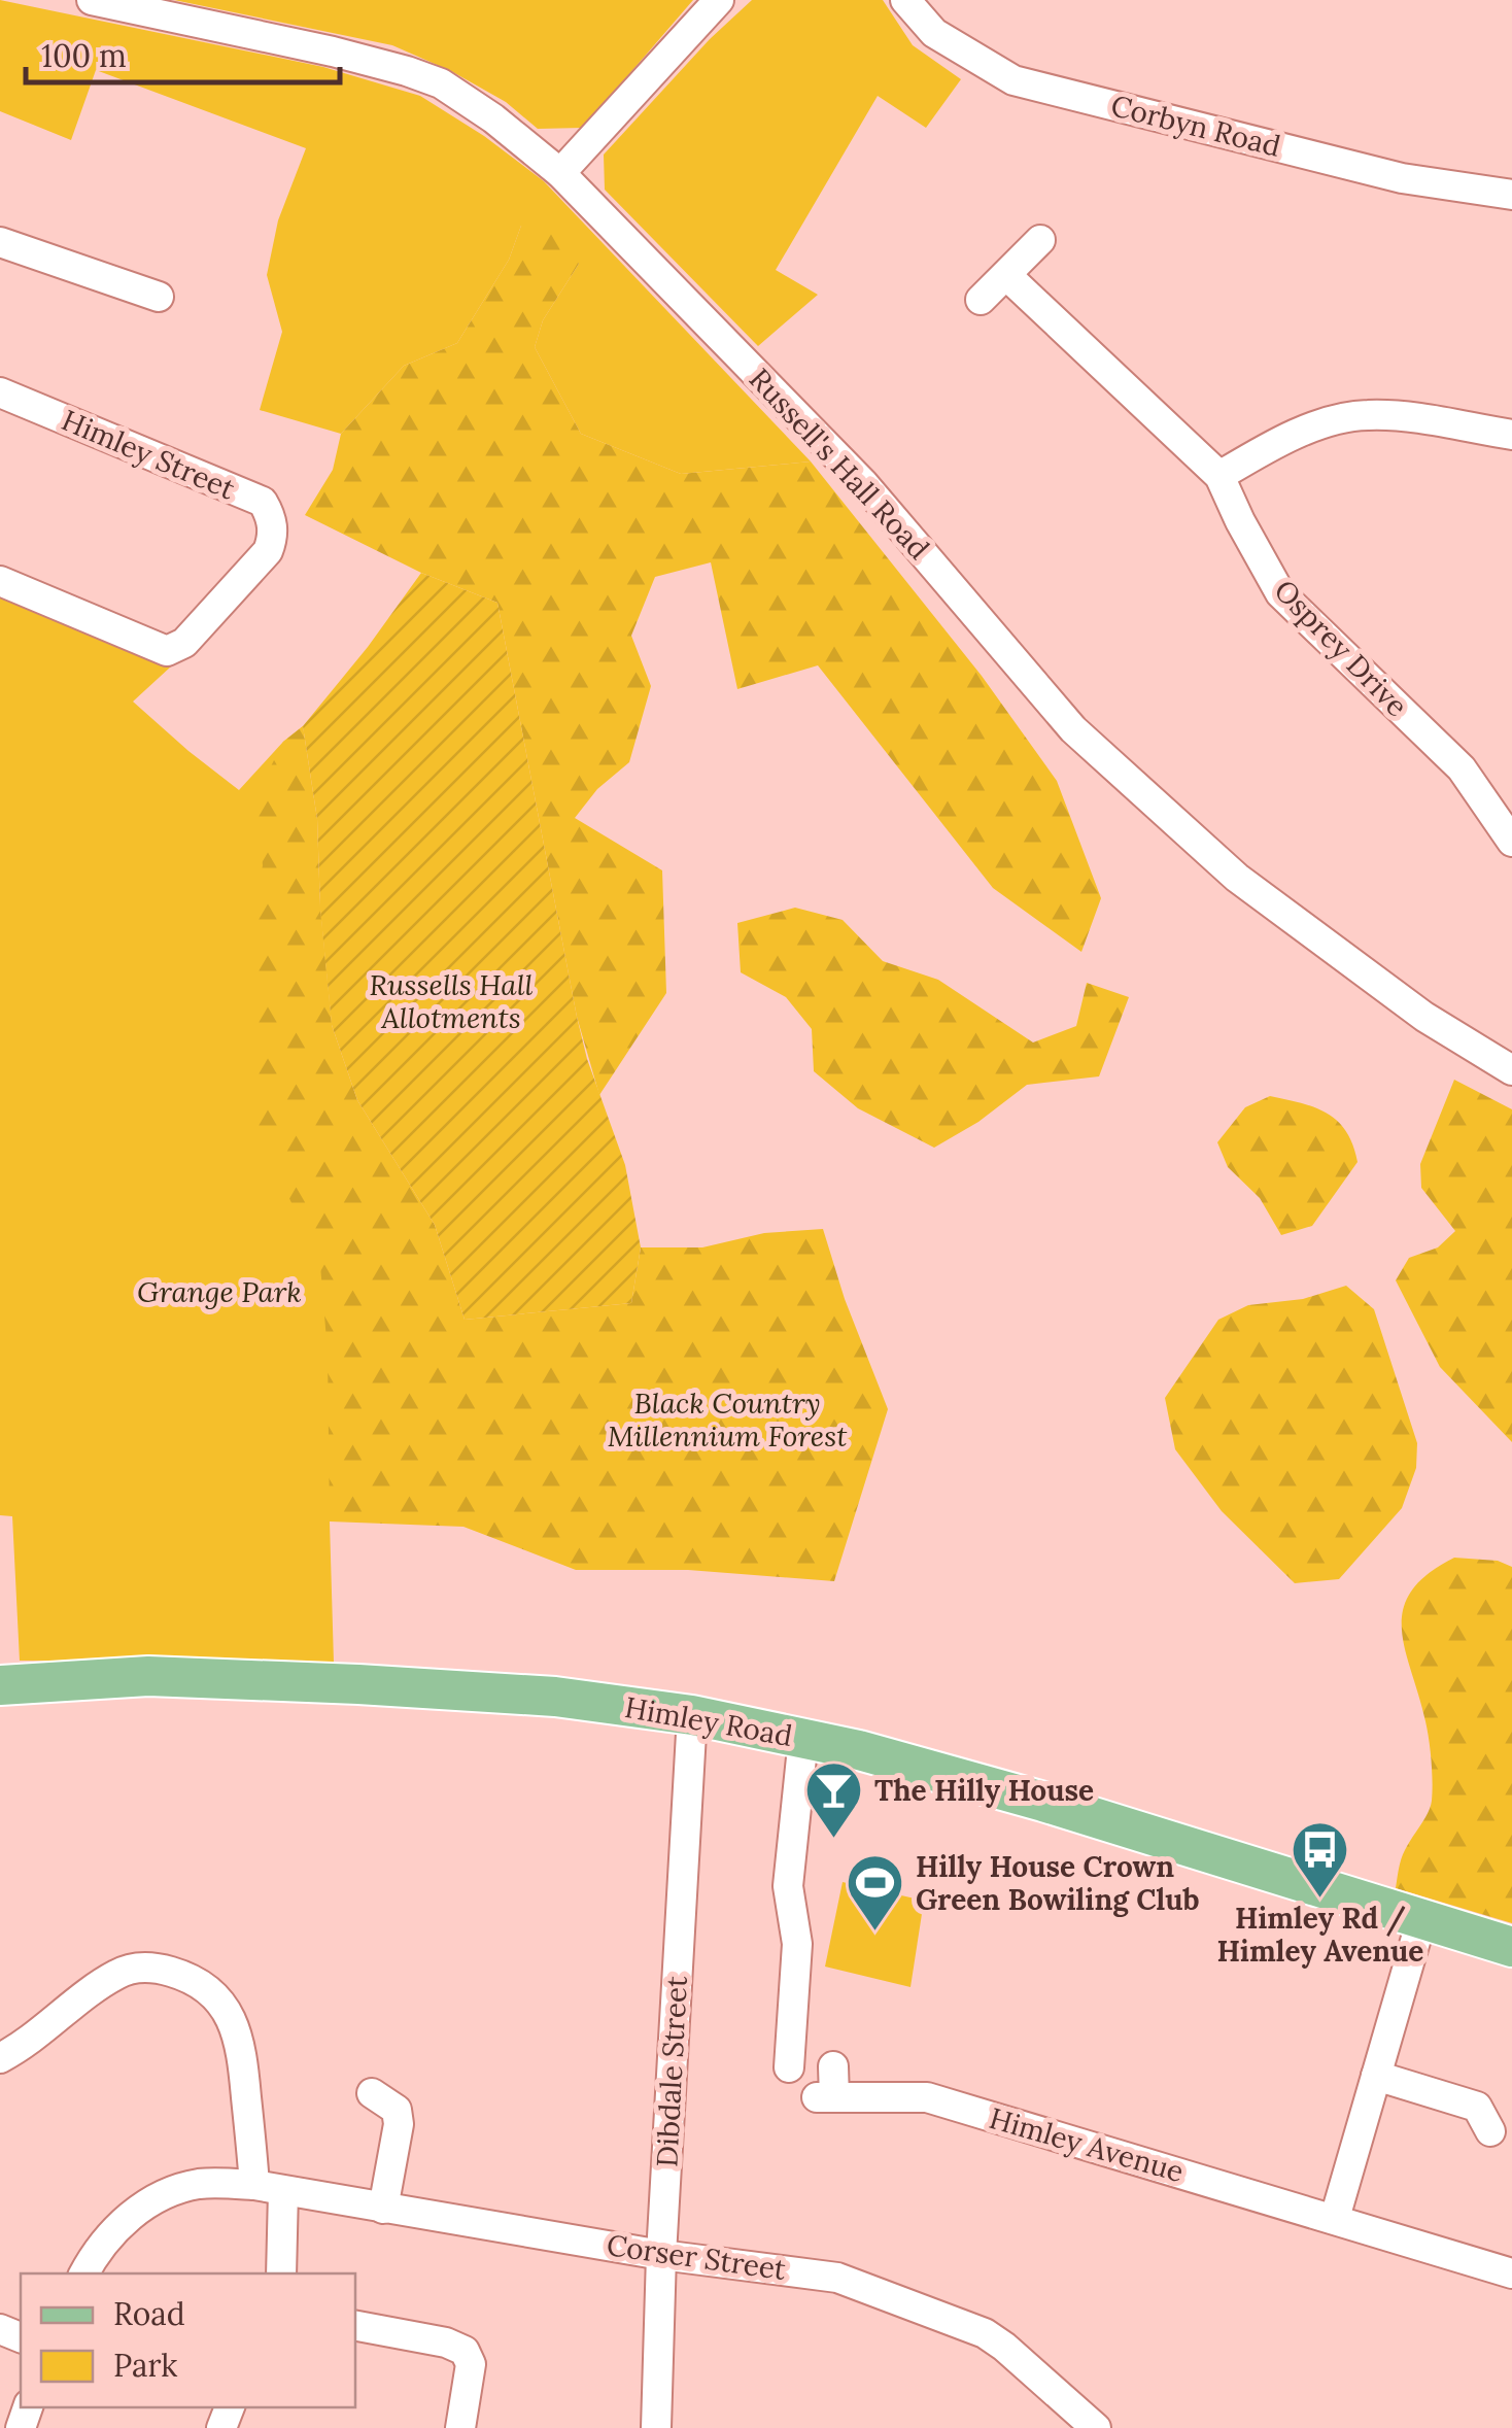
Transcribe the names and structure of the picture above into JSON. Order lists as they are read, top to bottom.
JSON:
{
  "streets": {
    "main road": ["Himley Road"],
    "street": [
      "Corbyn Road",
      "Himley Street",
      "Russell's Hall Road",
      "Osprey Drive",
      "Dibdale Street",
      "Himley Avenue",
      "Corser Street"
    ]
  },
  "crossings": [
    ["Himley Road", "Dibdale Street"],
    ["Dibdale Street", "Corser Street"]
  ],
  "parks": ["Russells Hall Allotments", "Grange Park", "Black Country Millennium Forest"],
  "places": {
    "bar": ["The Hilly House"],
    "bus stop": ["Himley Rd / Himley Avenue"],
    "sports": ["Hilly House Crown Green Bowiling Club"]
  },
  "legend": ["Road", "Park"],
  "scale_bar": "100 m"
}
